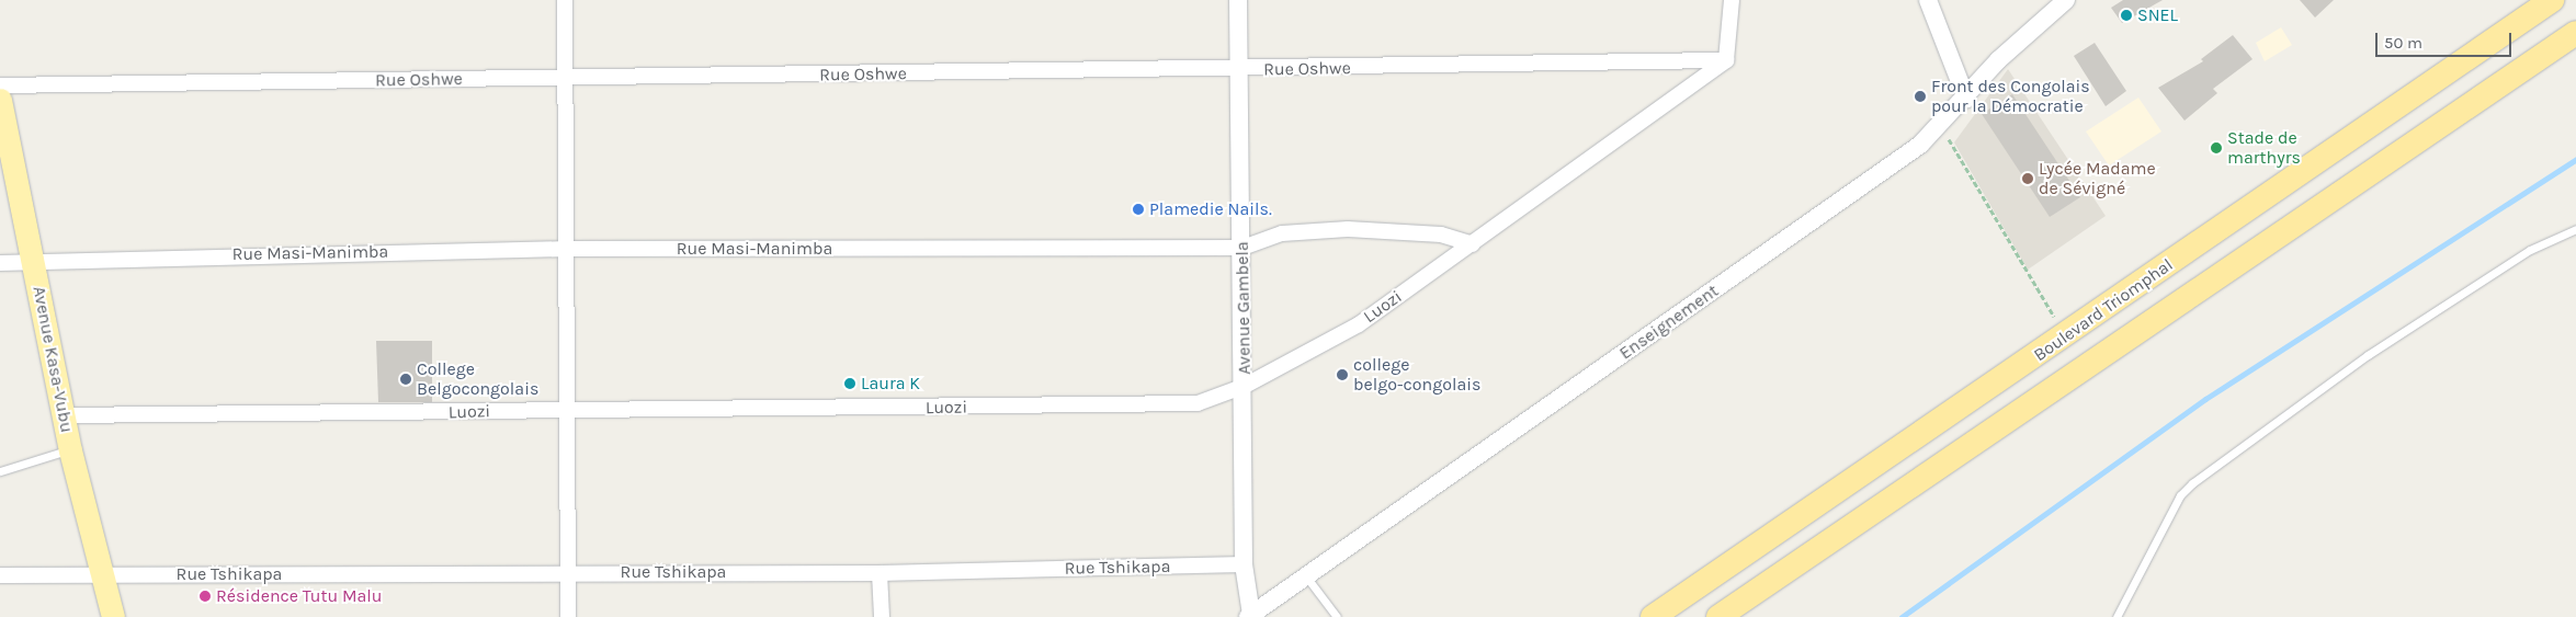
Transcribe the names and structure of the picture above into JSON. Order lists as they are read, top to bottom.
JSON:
{
  "streets": {
    "highway": ["Boulevard Triomphal"],
    "main road": ["Avenue Kasa-Vubu"],
    "street": [
      "Rue Oshwe",
      "Rue Masi-Manimba",
      "Luozi",
      "Avenue Gambela",
      "Enseignement",
      "Rue Tshikapa"
    ]
  },
  "crossings": [
    ["Rue Oshwe", "Luozi"],
    ["Rue Oshwe", "Avenue Gambela"],
    ["Rue Masi-Manimba", "Luozi"],
    ["Rue Masi-Manimba", "Avenue Gambela"],
    ["Rue Masi-Manimba", "Avenue Kasa-Vubu"],
    ["Luozi", "Avenue Gambela"],
    ["Luozi", "Avenue Kasa-Vubu"],
    ["Avenue Gambela", "Enseignement"],
    ["Avenue Gambela", "Rue Tshikapa"],
    ["Avenue Kasa-Vubu", "Rue Tshikapa"]
  ],
  "places": [
    "SNEL",
    "Front des Congolais pour la Démocratie",
    "Stade de marthyrs",
    "Lycée Madame de Sévigné",
    "Plamedie Nails.",
    "college belgo-congolais",
    "College Belgocongolais",
    "Laura K",
    "Résidence Tutu Malu"
  ],
  "scale_bar": "50 m"
}
